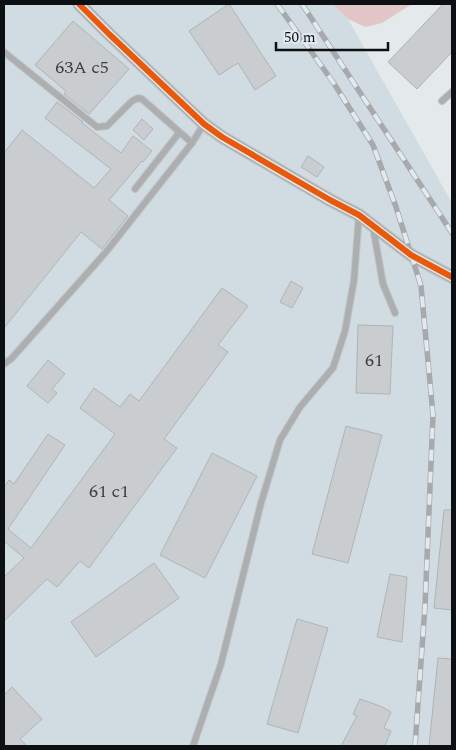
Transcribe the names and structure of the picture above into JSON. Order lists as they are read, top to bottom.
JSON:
{
  "house_numbers": ["63А с5", "61", "61 с1"],
  "scale_bar": "50 m"
}
